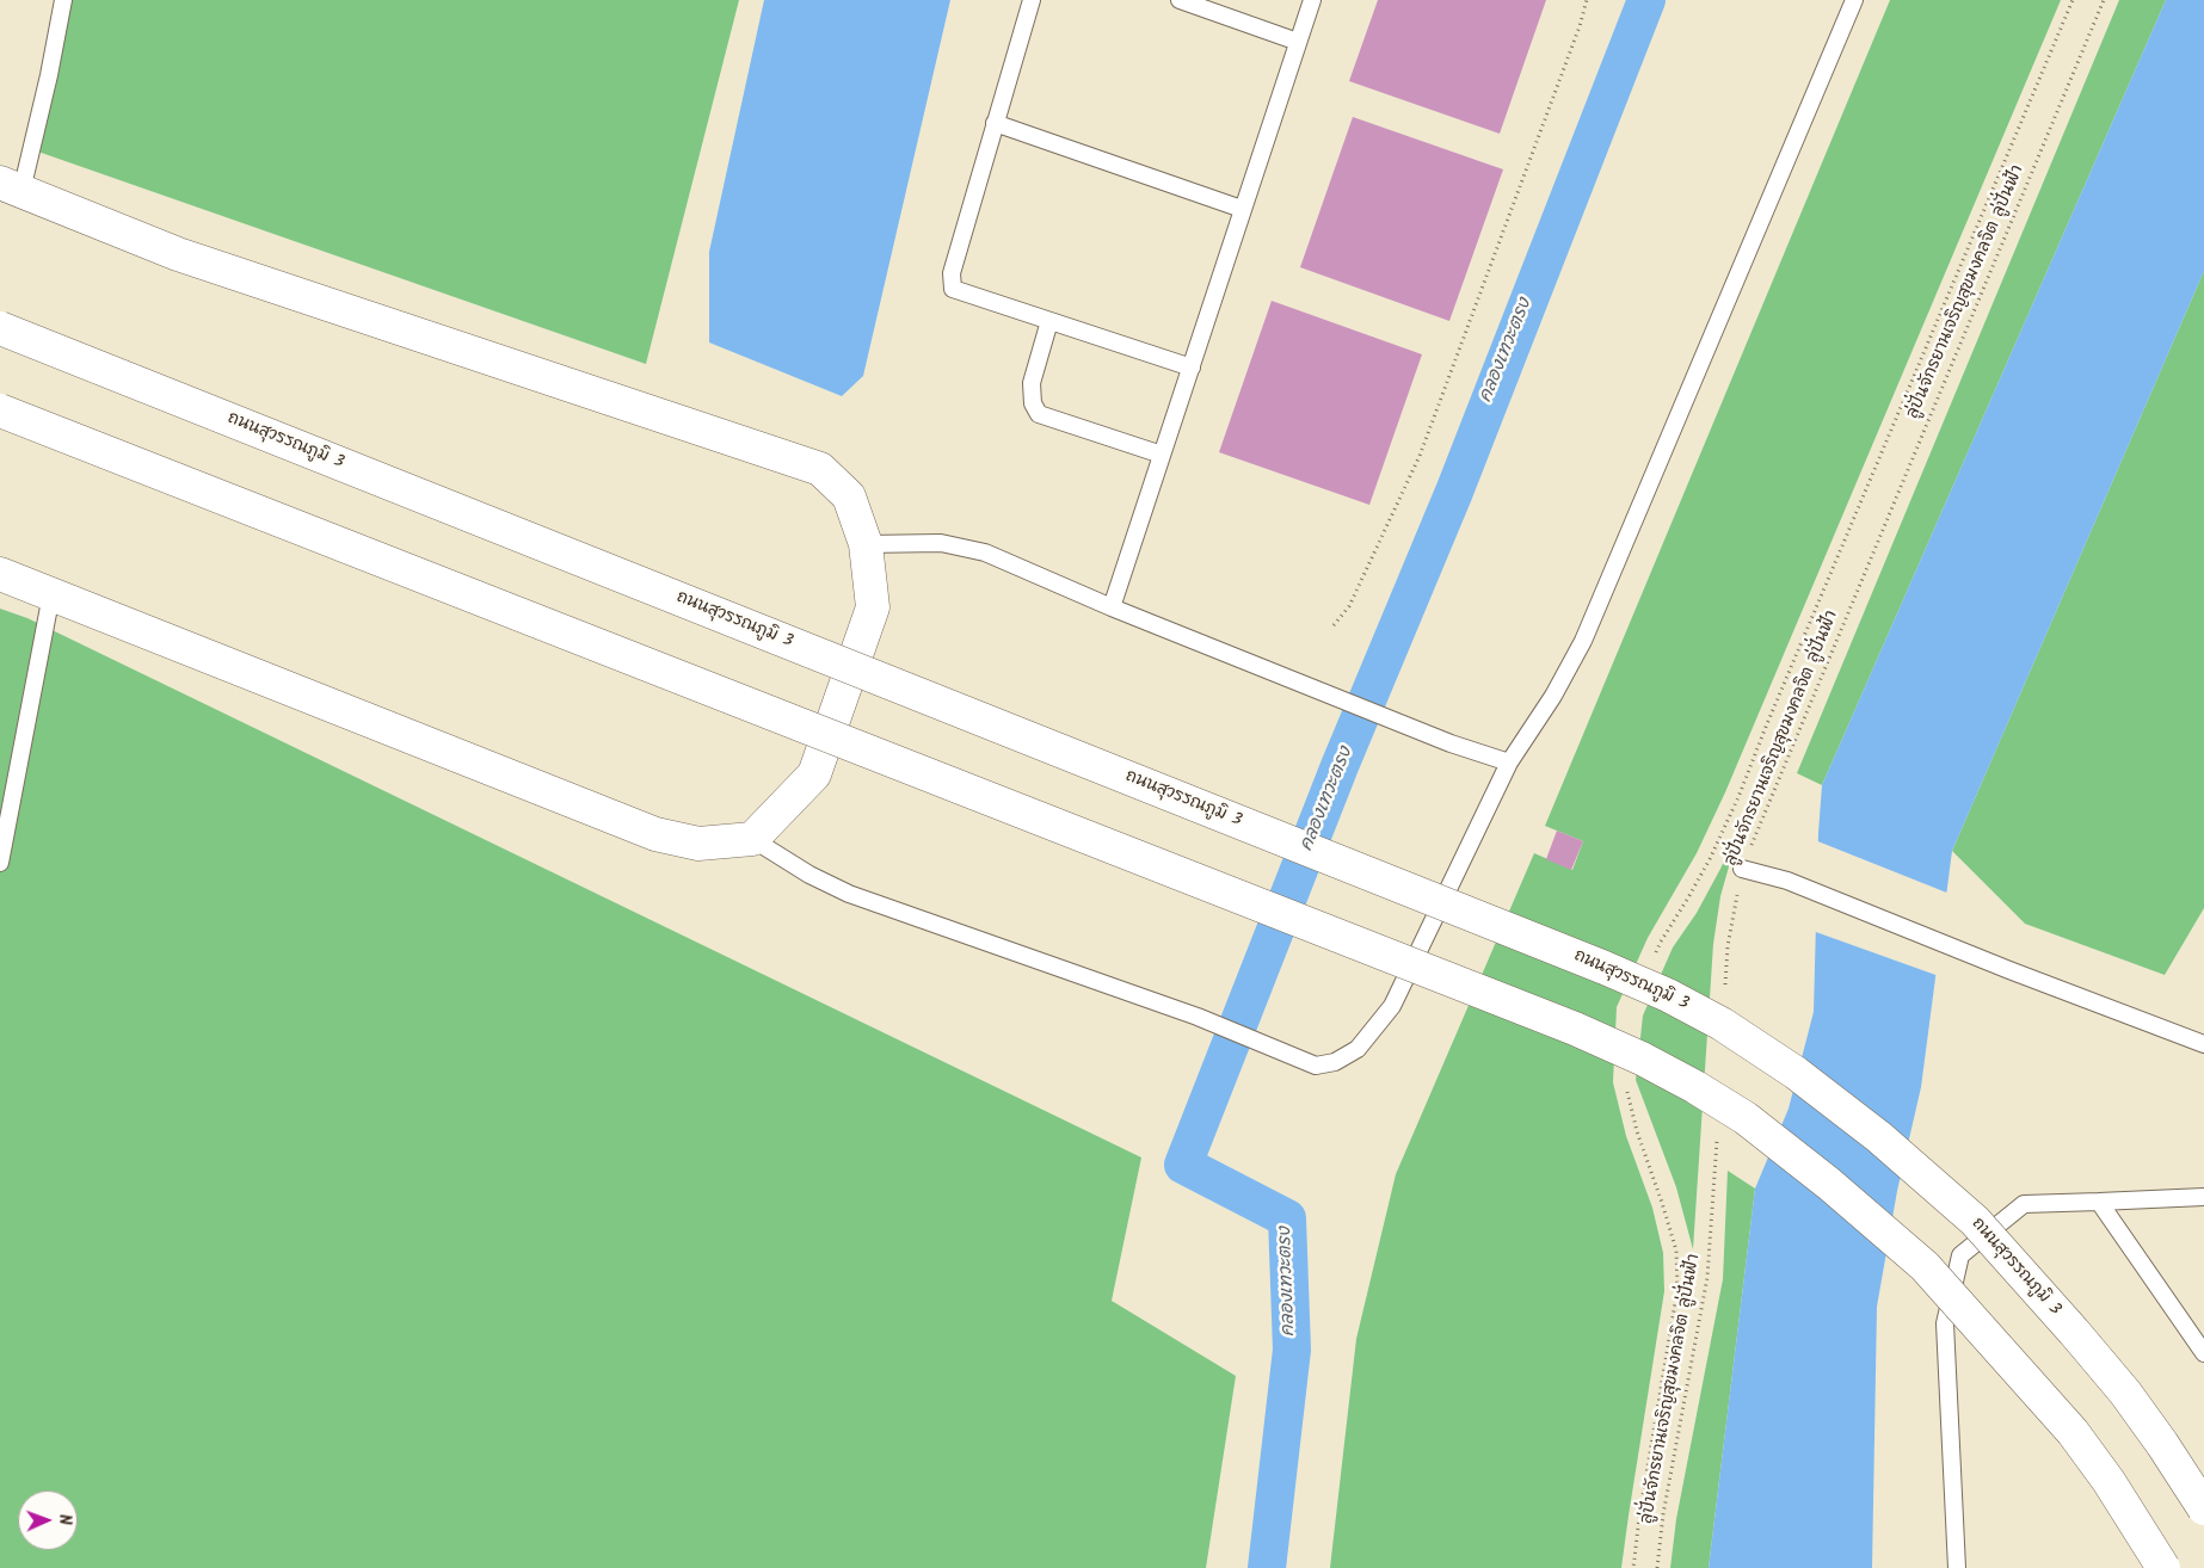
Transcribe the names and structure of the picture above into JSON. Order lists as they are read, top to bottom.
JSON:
{
  "streets": {
    "street": ["ถนนสุวรรณภูมิ 3"],
    "path": ["ลู่ปั่นจักรยานเจริญสุขมงคลจิต ลู่ปั่นฟ้า"]
  },
  "water": ["คลองเทวะตรง"],
  "north": "right"
}
